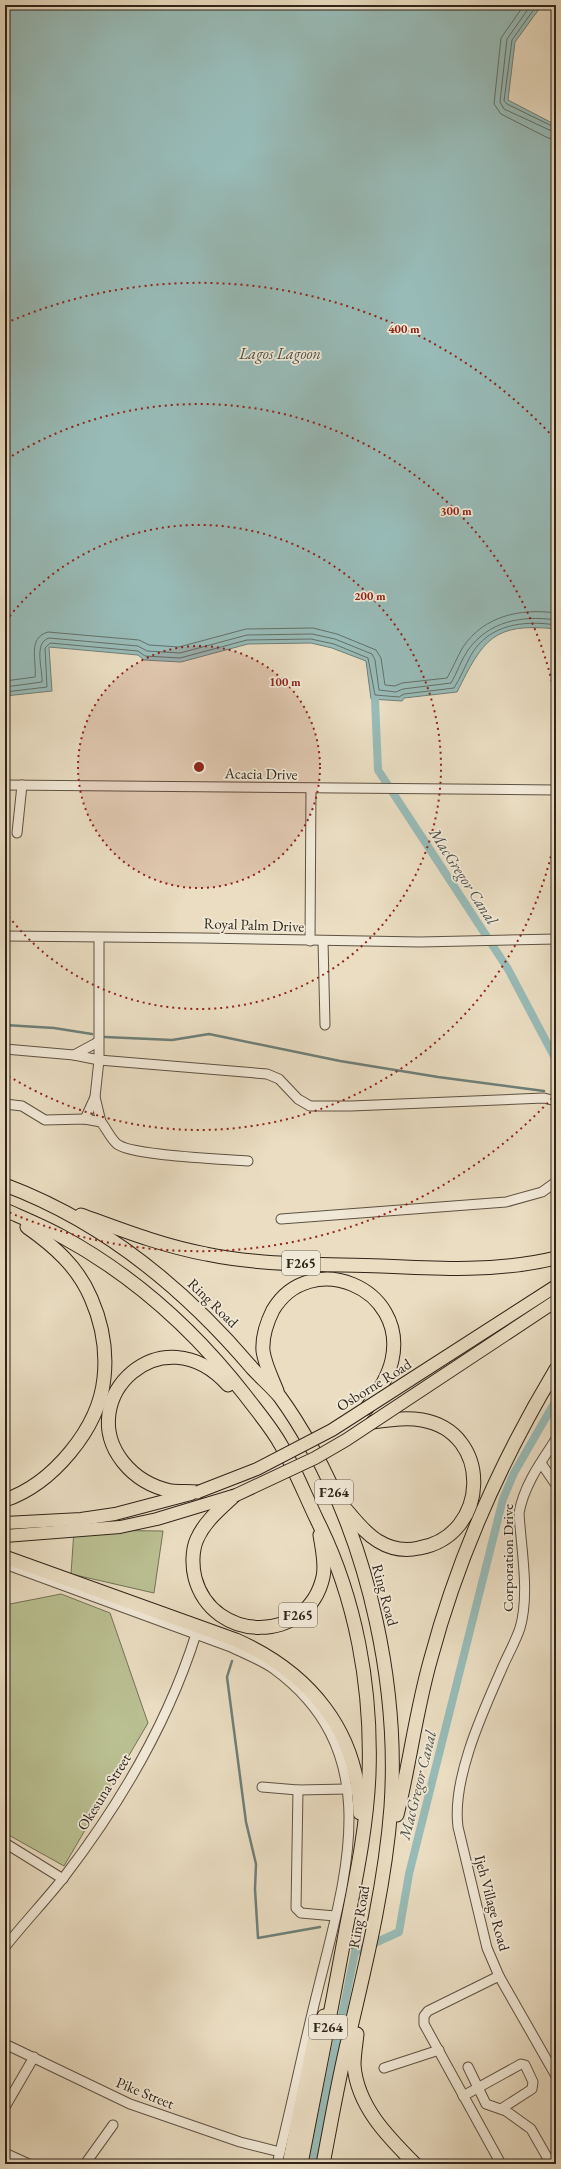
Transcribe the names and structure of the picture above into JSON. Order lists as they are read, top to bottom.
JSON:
{
  "streets": {
    "highway": ["F265", "Ring Road", "F264"],
    "main road": ["Osborne Road"],
    "street": [
      "Acacia Drive",
      "Royal Palm Drive",
      "Corporation Drive",
      "Okesuna Street",
      "Ijeh Village Road",
      "Pike Street"
    ]
  },
  "crossings": [
    ["F265", "Ring Road"],
    ["F265", "Osborne Road"],
    ["Corporation Drive", "Ijeh Village Road"]
  ],
  "water": ["Lagos Lagoon", "MacGregor Canal"],
  "rings": [
    "400 m",
    "300 m",
    "200 m",
    "100 m"
  ]
}
